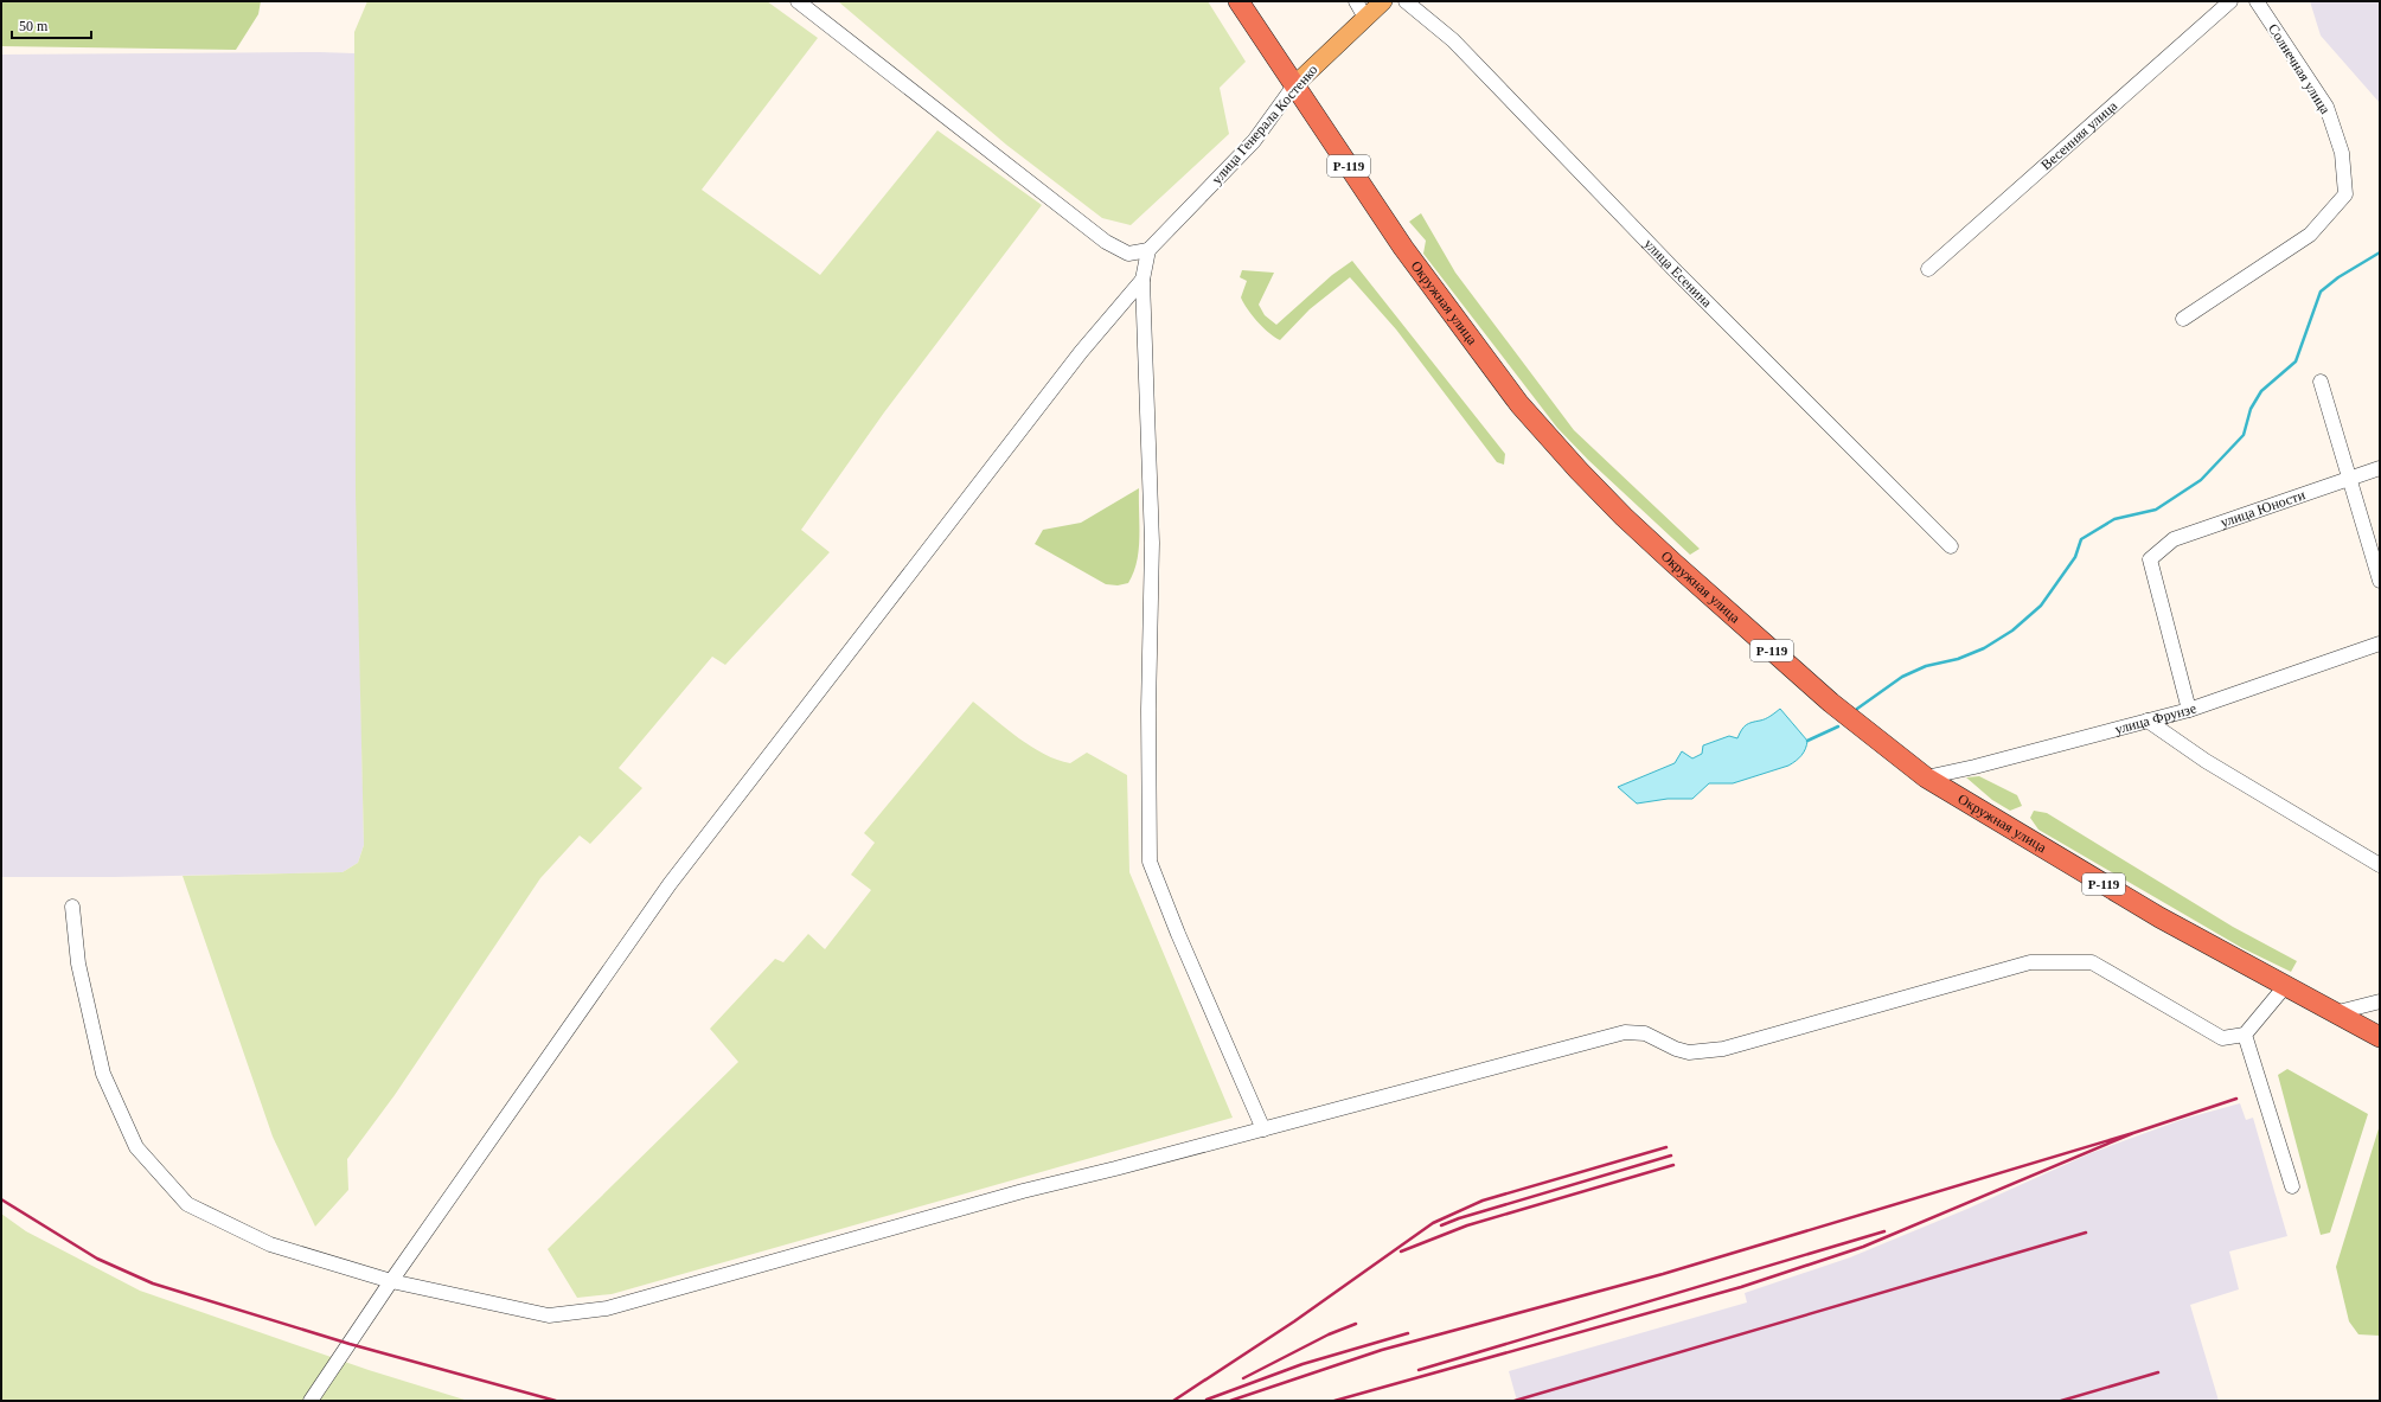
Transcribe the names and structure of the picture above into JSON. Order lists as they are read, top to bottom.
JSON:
{
  "streets": {
    "highway": ["Р-119", "Окружная улица"],
    "main road": ["улица Генерала Костенко"],
    "street": [
      "Солнечная улица",
      "Весенняя улица",
      "улица Есенина",
      "улица Юности",
      "улица Фрунзе"
    ]
  },
  "crossings": [
    ["улица Генерала Костенко", "Р-119"],
    ["улица Генерала Костенко", "Окружная улица"],
    ["Р-119", "Окружная улица"],
    ["Окружная улица", "улица Фрунзе"],
    ["улица Юности", "улица Фрунзе"]
  ],
  "scale_bar": "50 m"
}
